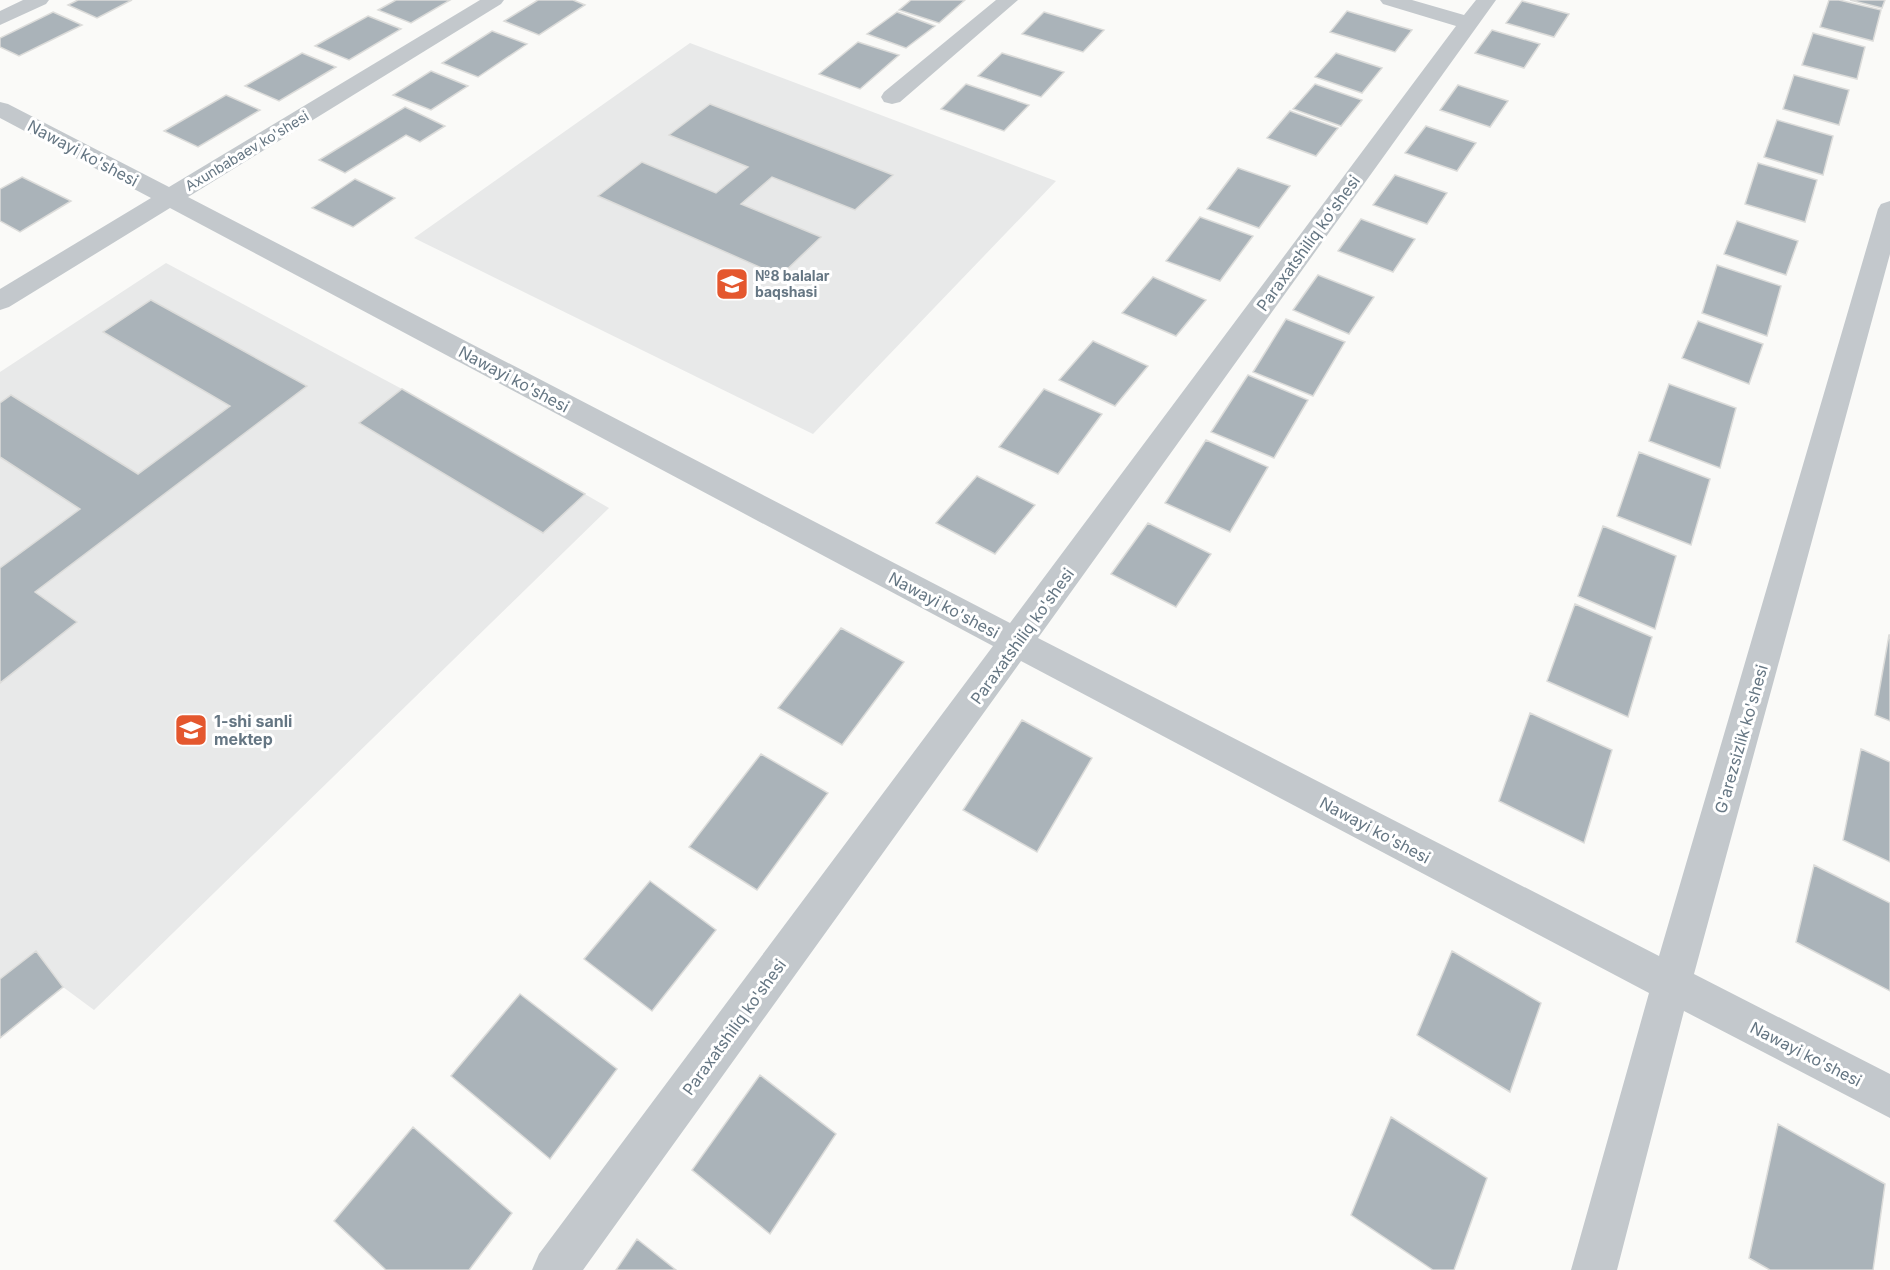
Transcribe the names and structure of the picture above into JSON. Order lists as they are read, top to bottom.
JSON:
{
  "streets": {
    "street": [
      "Axunbabaev ko'shesi",
      "Nawayi ko'shesi",
      "Paraxatshiliq ko'shesi",
      "G'arezsizlik ko'shesi"
    ]
  },
  "crossings": [
    ["Axunbabaev ko'shesi", "Nawayi ko'shesi"],
    ["Nawayi ko'shesi", "Paraxatshiliq ko'shesi"],
    ["Nawayi ko'shesi", "G'arezsizlik ko'shesi"]
  ],
  "places": {
    "school or university": ["№8 balalar baqshasi", "1-shi sanli mektep"]
  }
}
